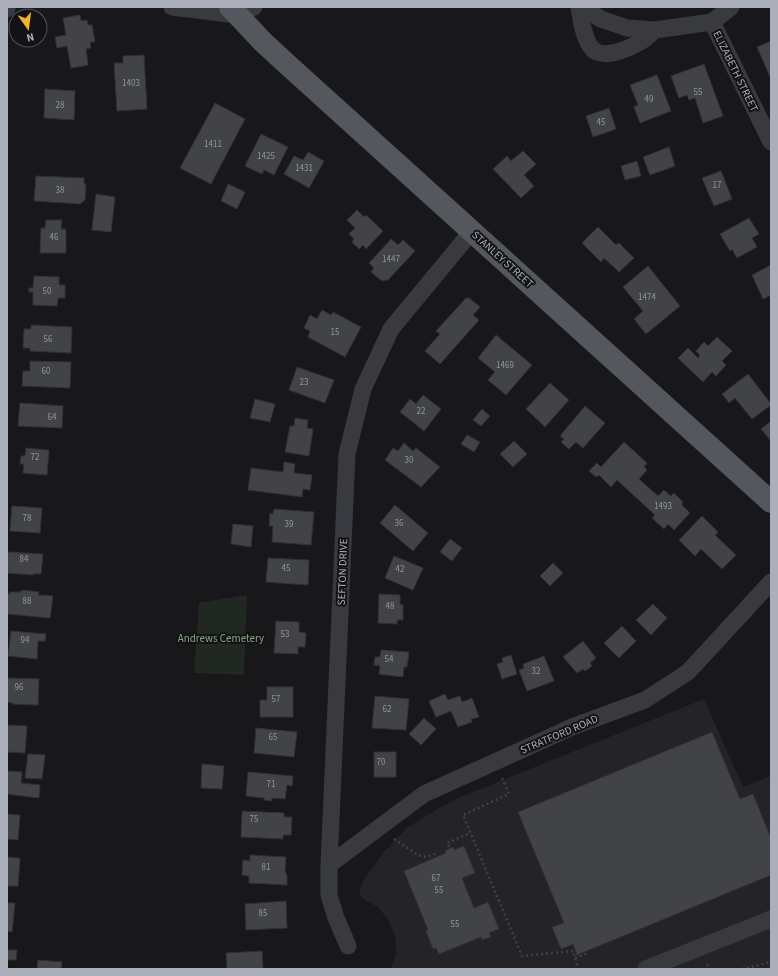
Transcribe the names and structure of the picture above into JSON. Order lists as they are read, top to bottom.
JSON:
{
  "streets": {
    "main road": ["STANLEY STREET"],
    "street": ["ELIZABETH STREET", "SEFTON DRIVE", "STRATFORD ROAD"]
  },
  "crossings": [
    ["STANLEY STREET", "SEFTON DRIVE"],
    ["SEFTON DRIVE", "STRATFORD ROAD"]
  ],
  "parks": ["Andrews Cemetery"],
  "house_numbers": [
    "1403",
    "55",
    "49",
    "28",
    "45",
    "1411",
    "1425",
    "1431",
    "17",
    "38",
    "46",
    "1447",
    "50",
    "1474",
    "15",
    "56",
    "1469",
    "60",
    "23",
    "22",
    "64",
    "72",
    "30",
    "1493",
    "78",
    "36",
    "39",
    "84",
    "45",
    "42",
    "88",
    "48",
    "53",
    "94",
    "54",
    "32",
    "96",
    "57",
    "62",
    "65",
    "70",
    "71",
    "75",
    "81",
    "67",
    "55",
    "85",
    "55"
  ],
  "north": "bottom"
}
